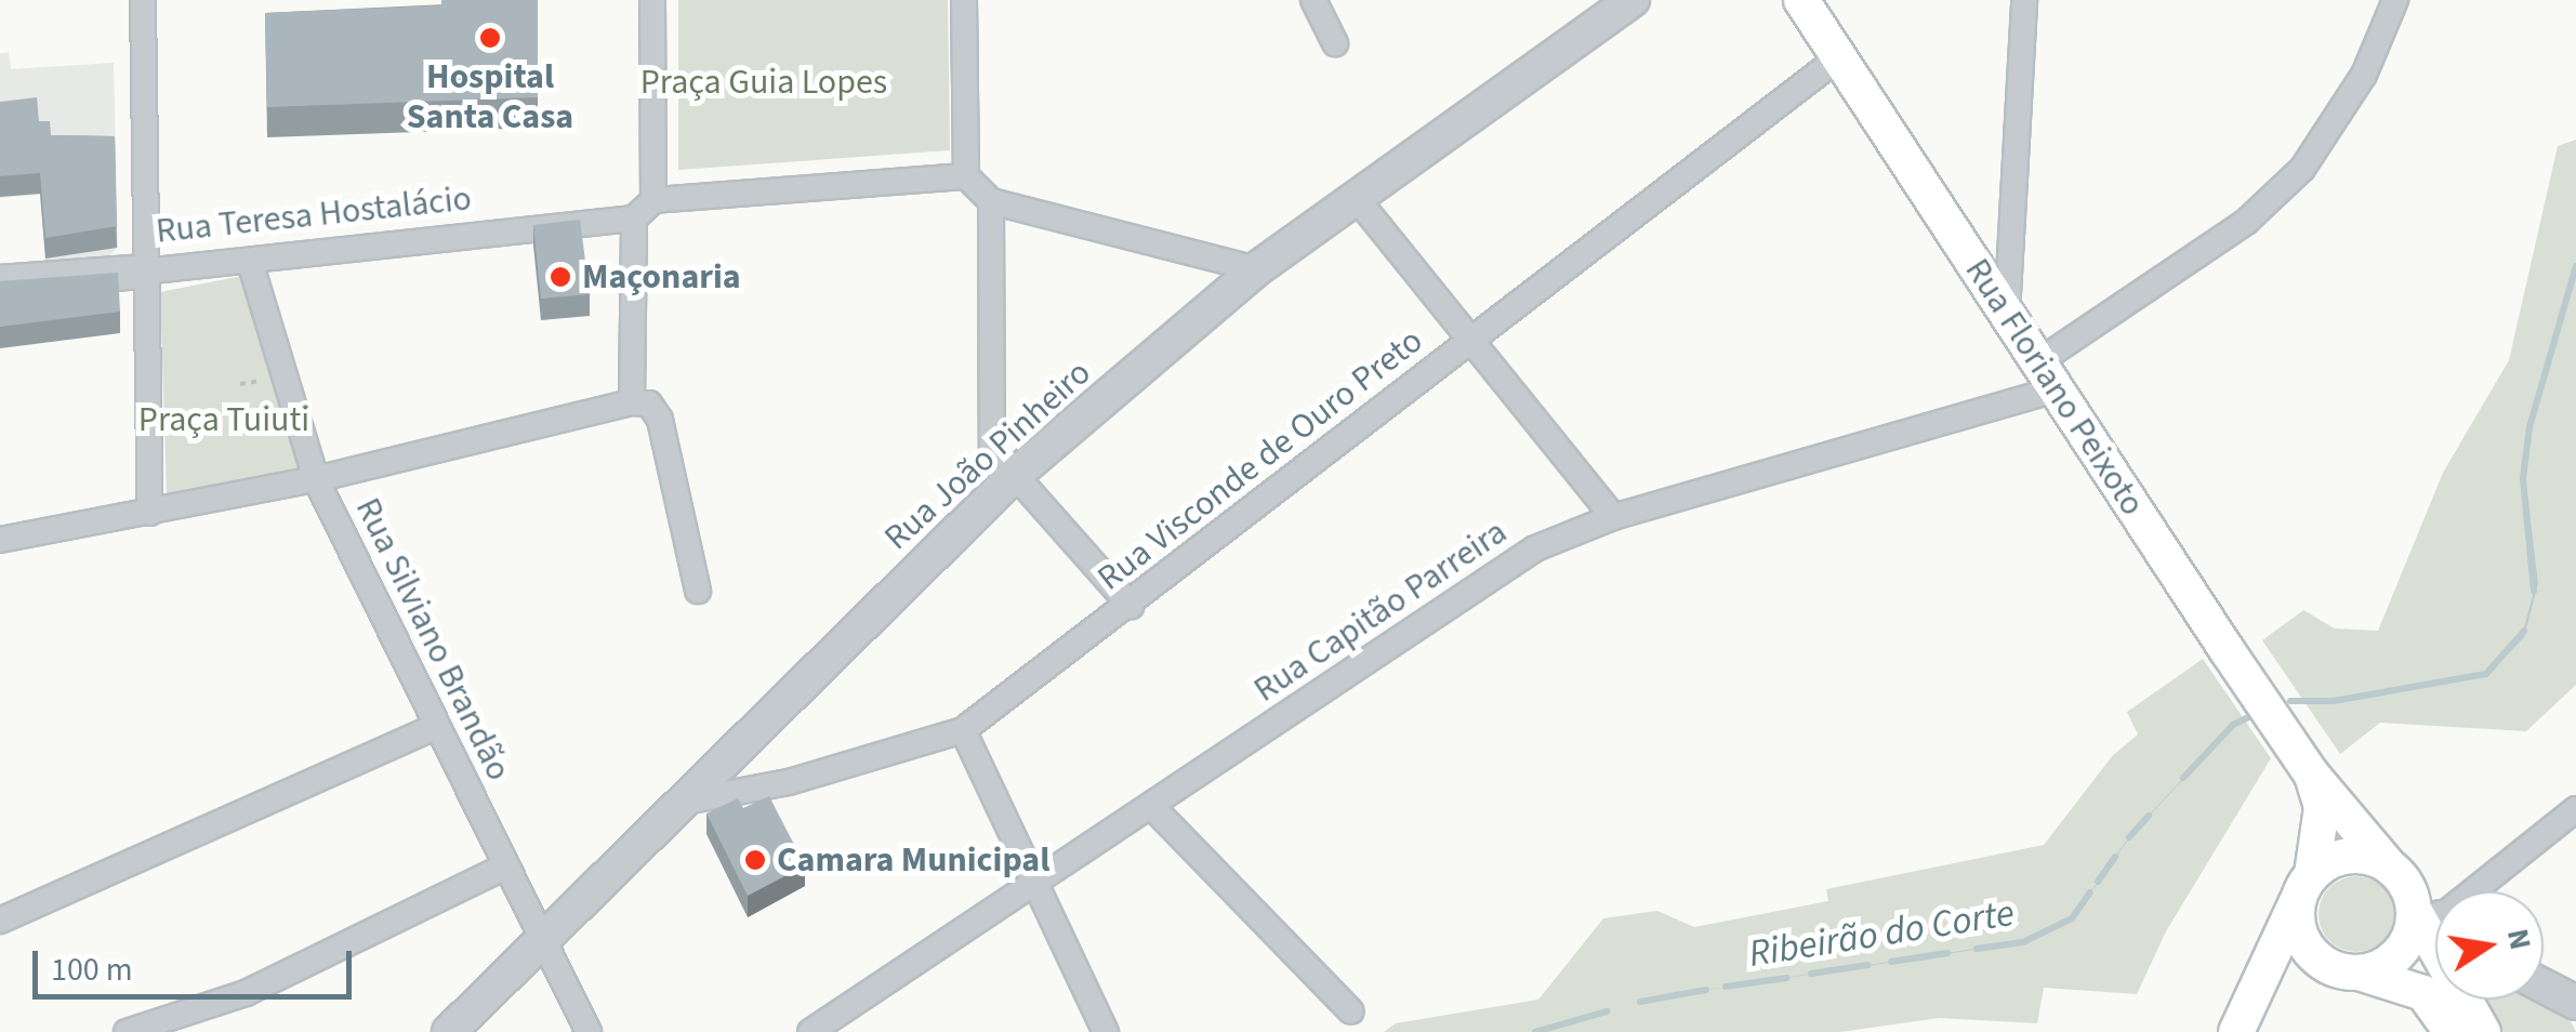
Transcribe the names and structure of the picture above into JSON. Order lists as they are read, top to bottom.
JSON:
{
  "streets": {
    "main road": ["Rua Floriano Peixoto"],
    "street": [
      "Rua Teresa Hostalácio",
      "Rua João Pinheiro",
      "Rua Visconde de Ouro Preto",
      "Rua Capitão Parreira",
      "Rua Silviano Brandão"
    ]
  },
  "crossings": [
    ["Rua Teresa Hostalácio", "Rua Silviano Brandão"],
    ["Rua Floriano Peixoto", "Rua Visconde de Ouro Preto"],
    ["Rua Floriano Peixoto", "Rua Capitão Parreira"],
    ["Rua João Pinheiro", "Rua Visconde de Ouro Preto"],
    ["Rua João Pinheiro", "Rua Silviano Brandão"]
  ],
  "water": ["Ribeirão do Corte"],
  "parks": ["Praça Guia Lopes", "Praça Tuiuti"],
  "places": ["Hospital Santa Casa", "Maçonaria", "Camara Municipal"],
  "scale_bar": "100 m",
  "north": "right"
}
